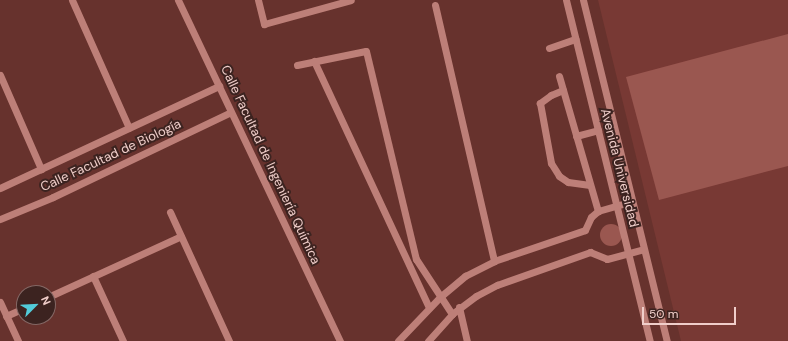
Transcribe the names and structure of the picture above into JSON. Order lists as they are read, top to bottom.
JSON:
{
  "streets": {
    "street": ["Calle Facultad de Biología", "Calle Facultad de Ingenierίa Quίmica", "Avenida Universidad"]
  },
  "crossings": [
    ["Calle Facultad de Biología", "Calle Facultad de Ingenierίa Quίmica"]
  ],
  "scale_bar": "50 m",
  "north": "top right"
}
